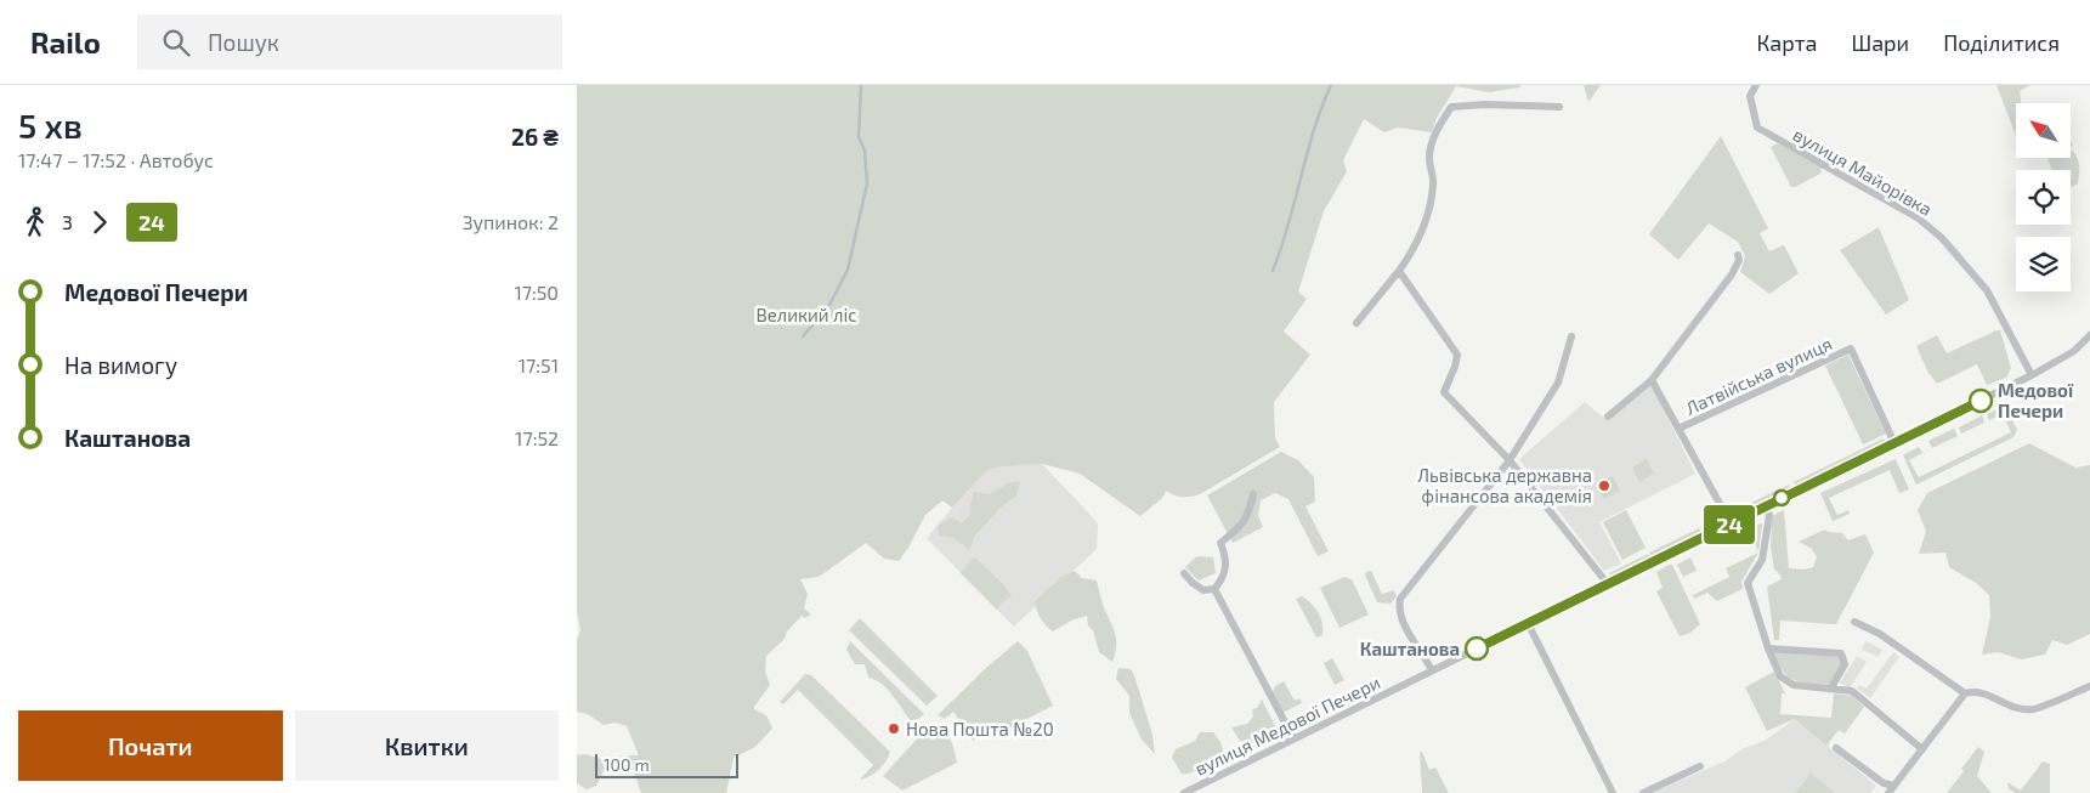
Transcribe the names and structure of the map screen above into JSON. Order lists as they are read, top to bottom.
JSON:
{
  "streets": {
    "street": ["вулиця Майорівка", "Латвійська вулиця", "вулиця Медової Печери"]
  },
  "crossings": [
    ["вулиця Майорівка", "вулиця Медової Печери"],
    ["Латвійська вулиця", "вулиця Медової Печери"]
  ],
  "parks": ["Великий ліс"],
  "places": [
    "Медової Печери",
    "Львівська державна фінансова академія",
    "Каштанова",
    "Нова Пошта №20"
  ],
  "lines": ["bus line 24"],
  "scale_bar": "100 m",
  "north": "top left",
  "page": {
    "header": "Railo",
    "search": "Пошук",
    "nav": ["Карта", "Шари", "Поділитися"],
    "heading": ["5 хв", "17:47 – 17:52 · Автобус", "26 ₴"],
    "on_map": "24",
    "legs": ["3", "24", "Зупинок: 2"],
    "list": [
      {
        "name": "Медової Печери",
        "value": "17:50"
      },
      {
        "name": "На вимогу",
        "value": "17:51"
      },
      {
        "name": "Каштанова",
        "value": "17:52"
      }
    ],
    "buttons": ["Почати", "Квитки"],
    "scale": "100 m"
  }
}
